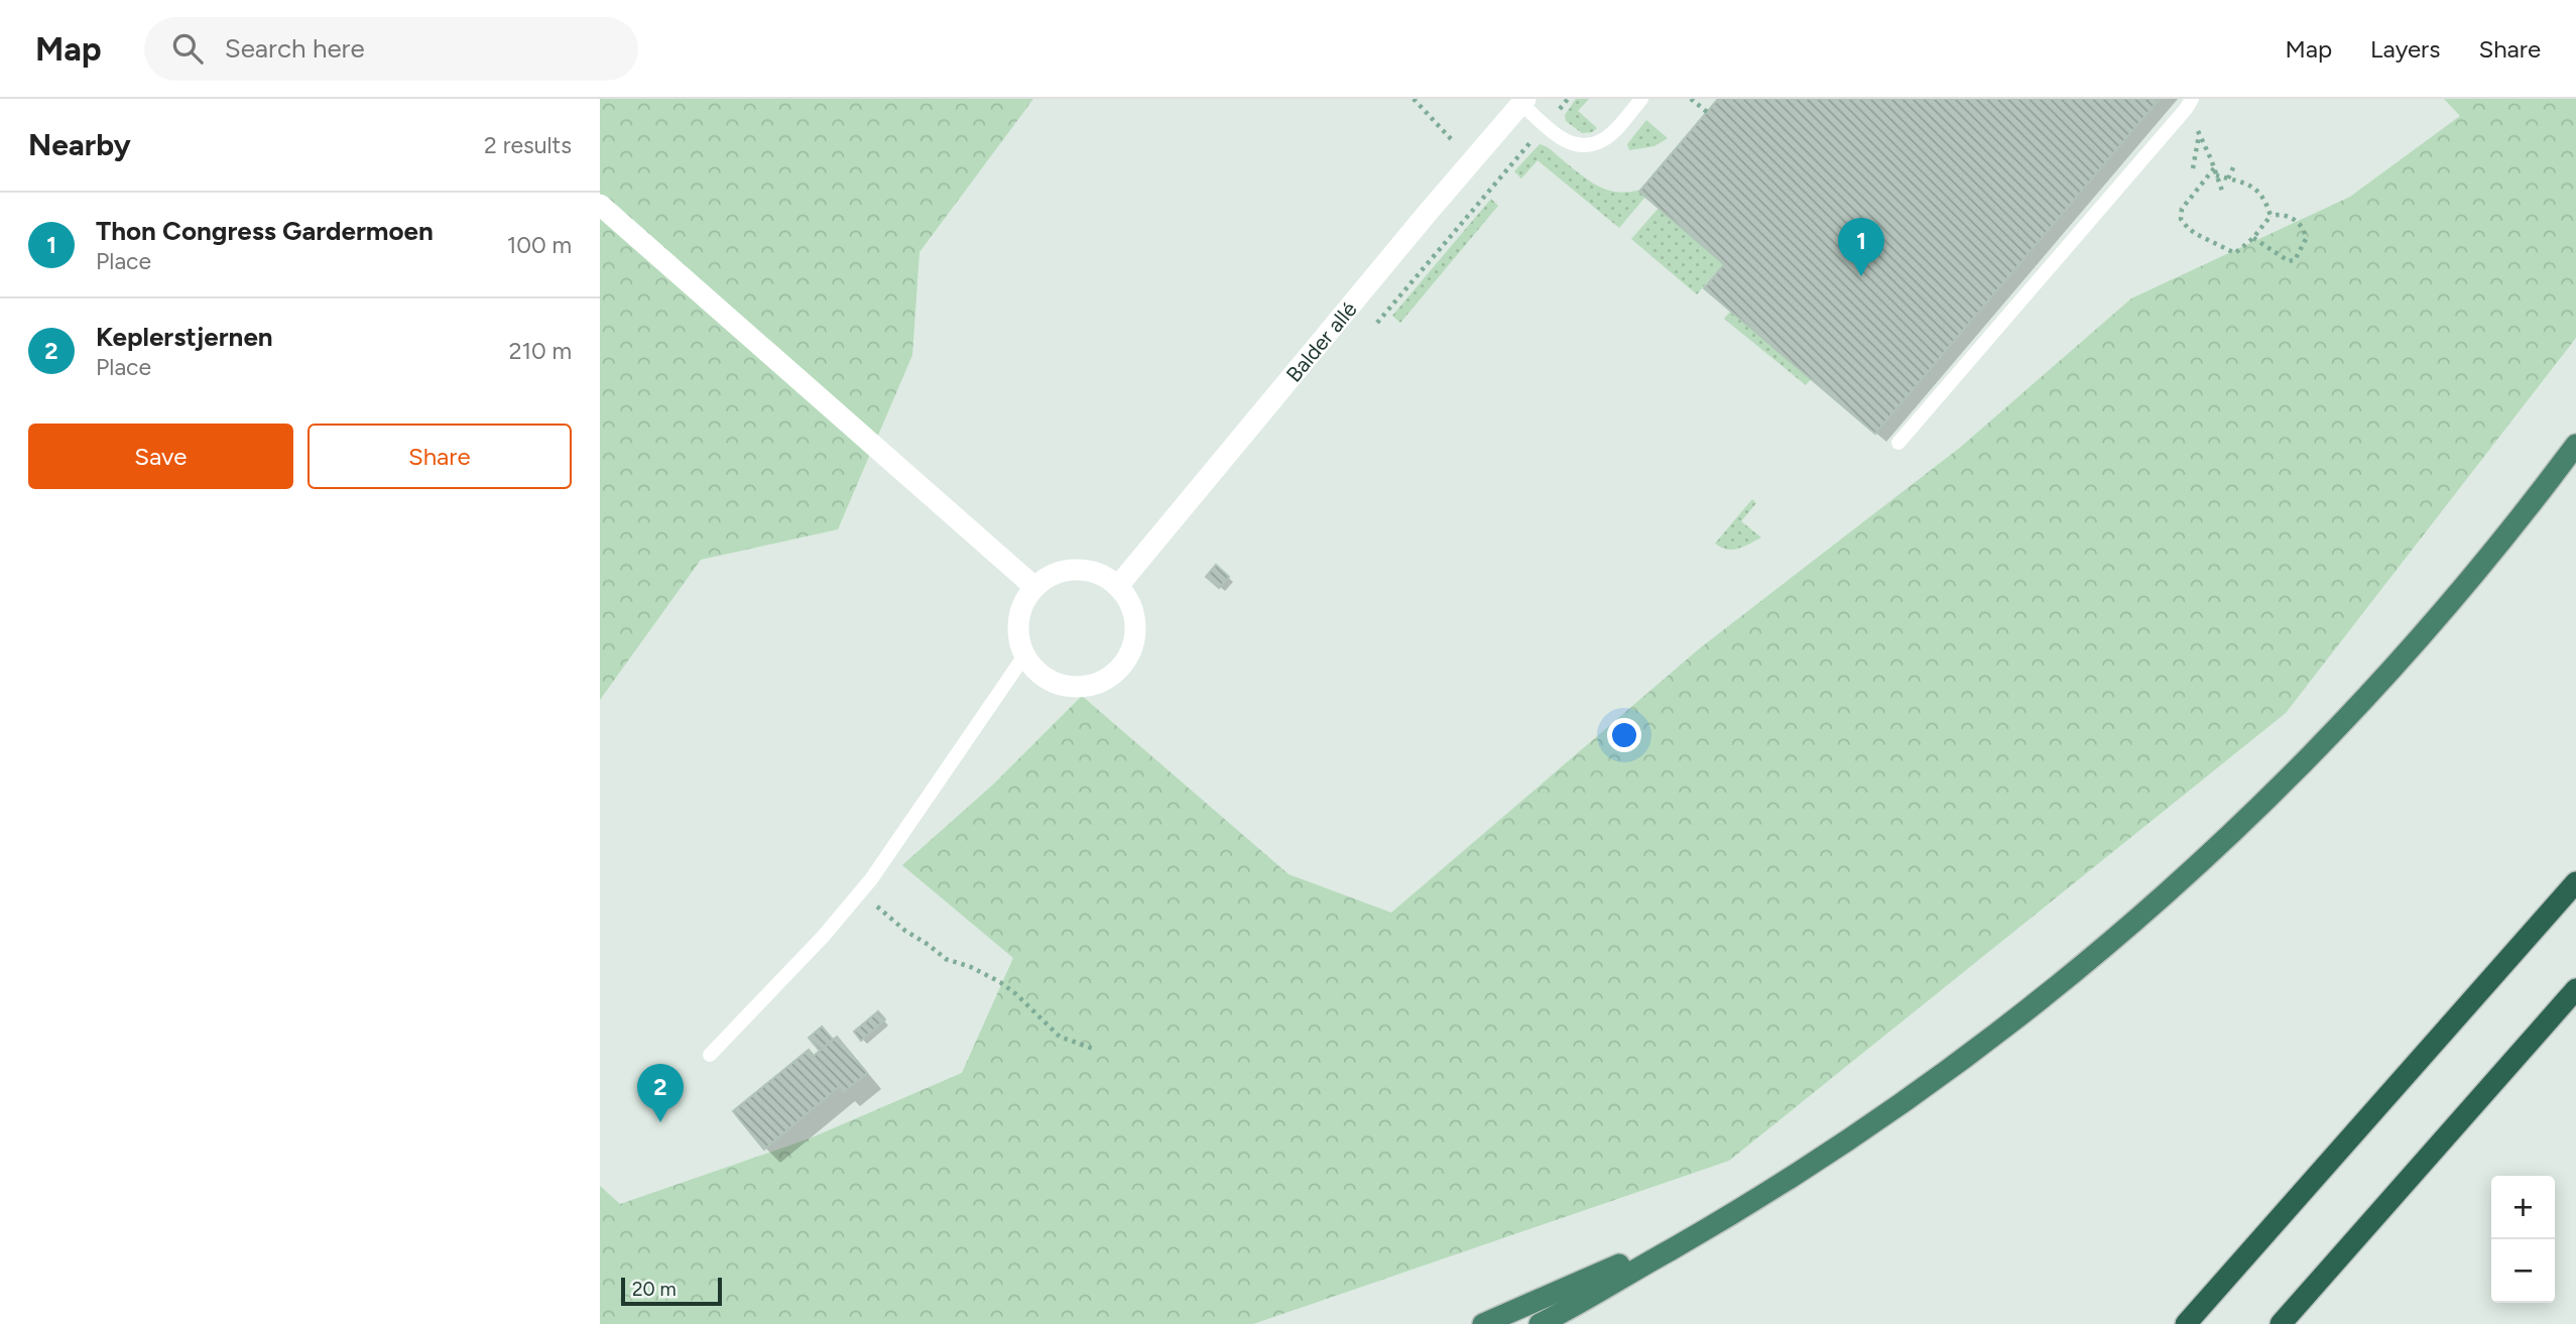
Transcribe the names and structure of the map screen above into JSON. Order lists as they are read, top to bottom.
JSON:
{
  "streets": {
    "street": ["Balder allé"]
  },
  "scale_bar": "20 m",
  "page": {
    "header": "Map",
    "search": "Search here",
    "nav": ["Map", "Layers", "Share"],
    "heading": ["Nearby", "2 results"],
    "list": [
      {
        "mark": "1",
        "name": "Thon Congress Gardermoen",
        "note": "Place",
        "value": "100 m"
      },
      {
        "mark": "2",
        "name": "Keplerstjernen",
        "note": "Place",
        "value": "210 m"
      }
    ],
    "pins": ["1", "2"],
    "buttons": ["Save", "Share"],
    "map_buttons": ["+", "−"],
    "scale": "20 m"
  }
}
